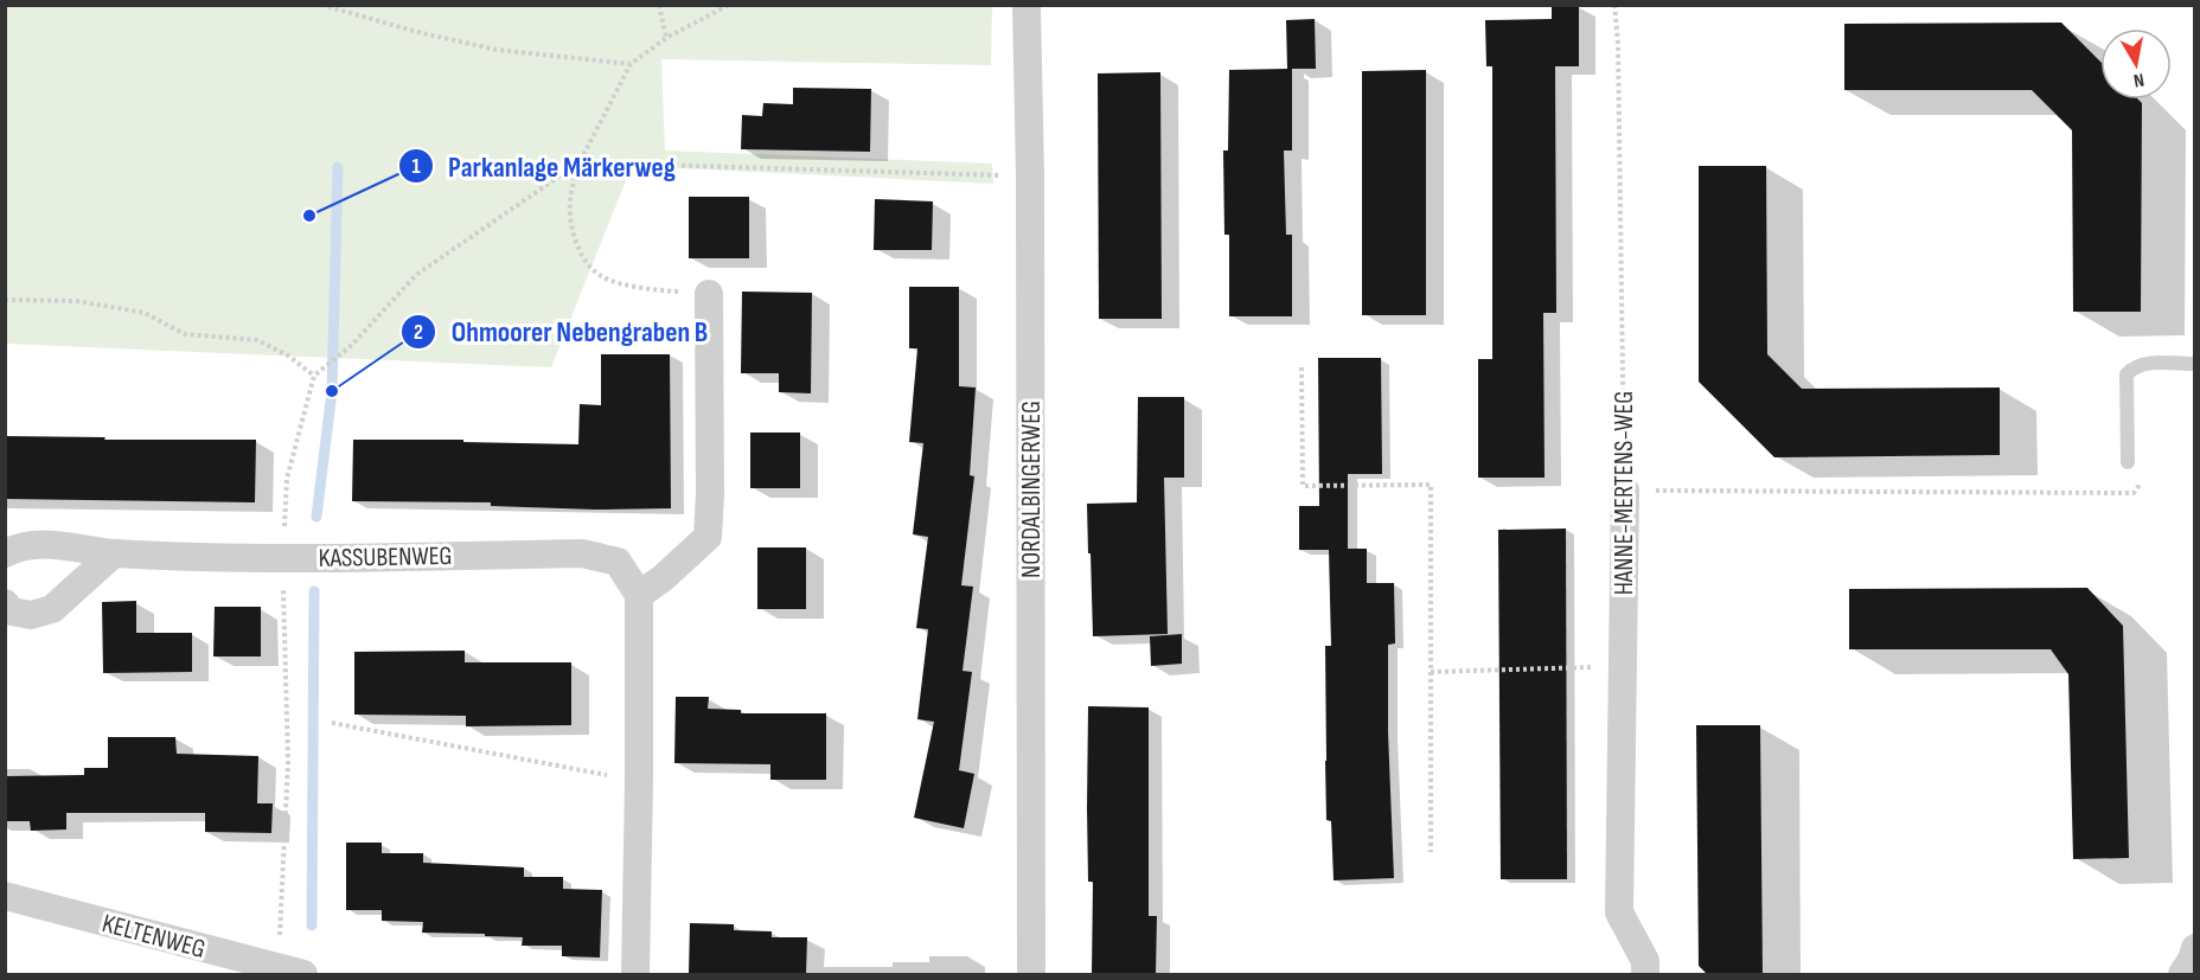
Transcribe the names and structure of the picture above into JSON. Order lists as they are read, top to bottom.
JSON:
{
  "streets": {
    "street": [
      "NORDALBINGERWEG",
      "HANNE-MERTENS-WEG",
      "KASSUBENWEG",
      "KELTENWEG"
    ]
  },
  "places": ["Parkanlage Märkerweg", "Ohmoorer Nebengraben B"],
  "north": "bottom"
}
